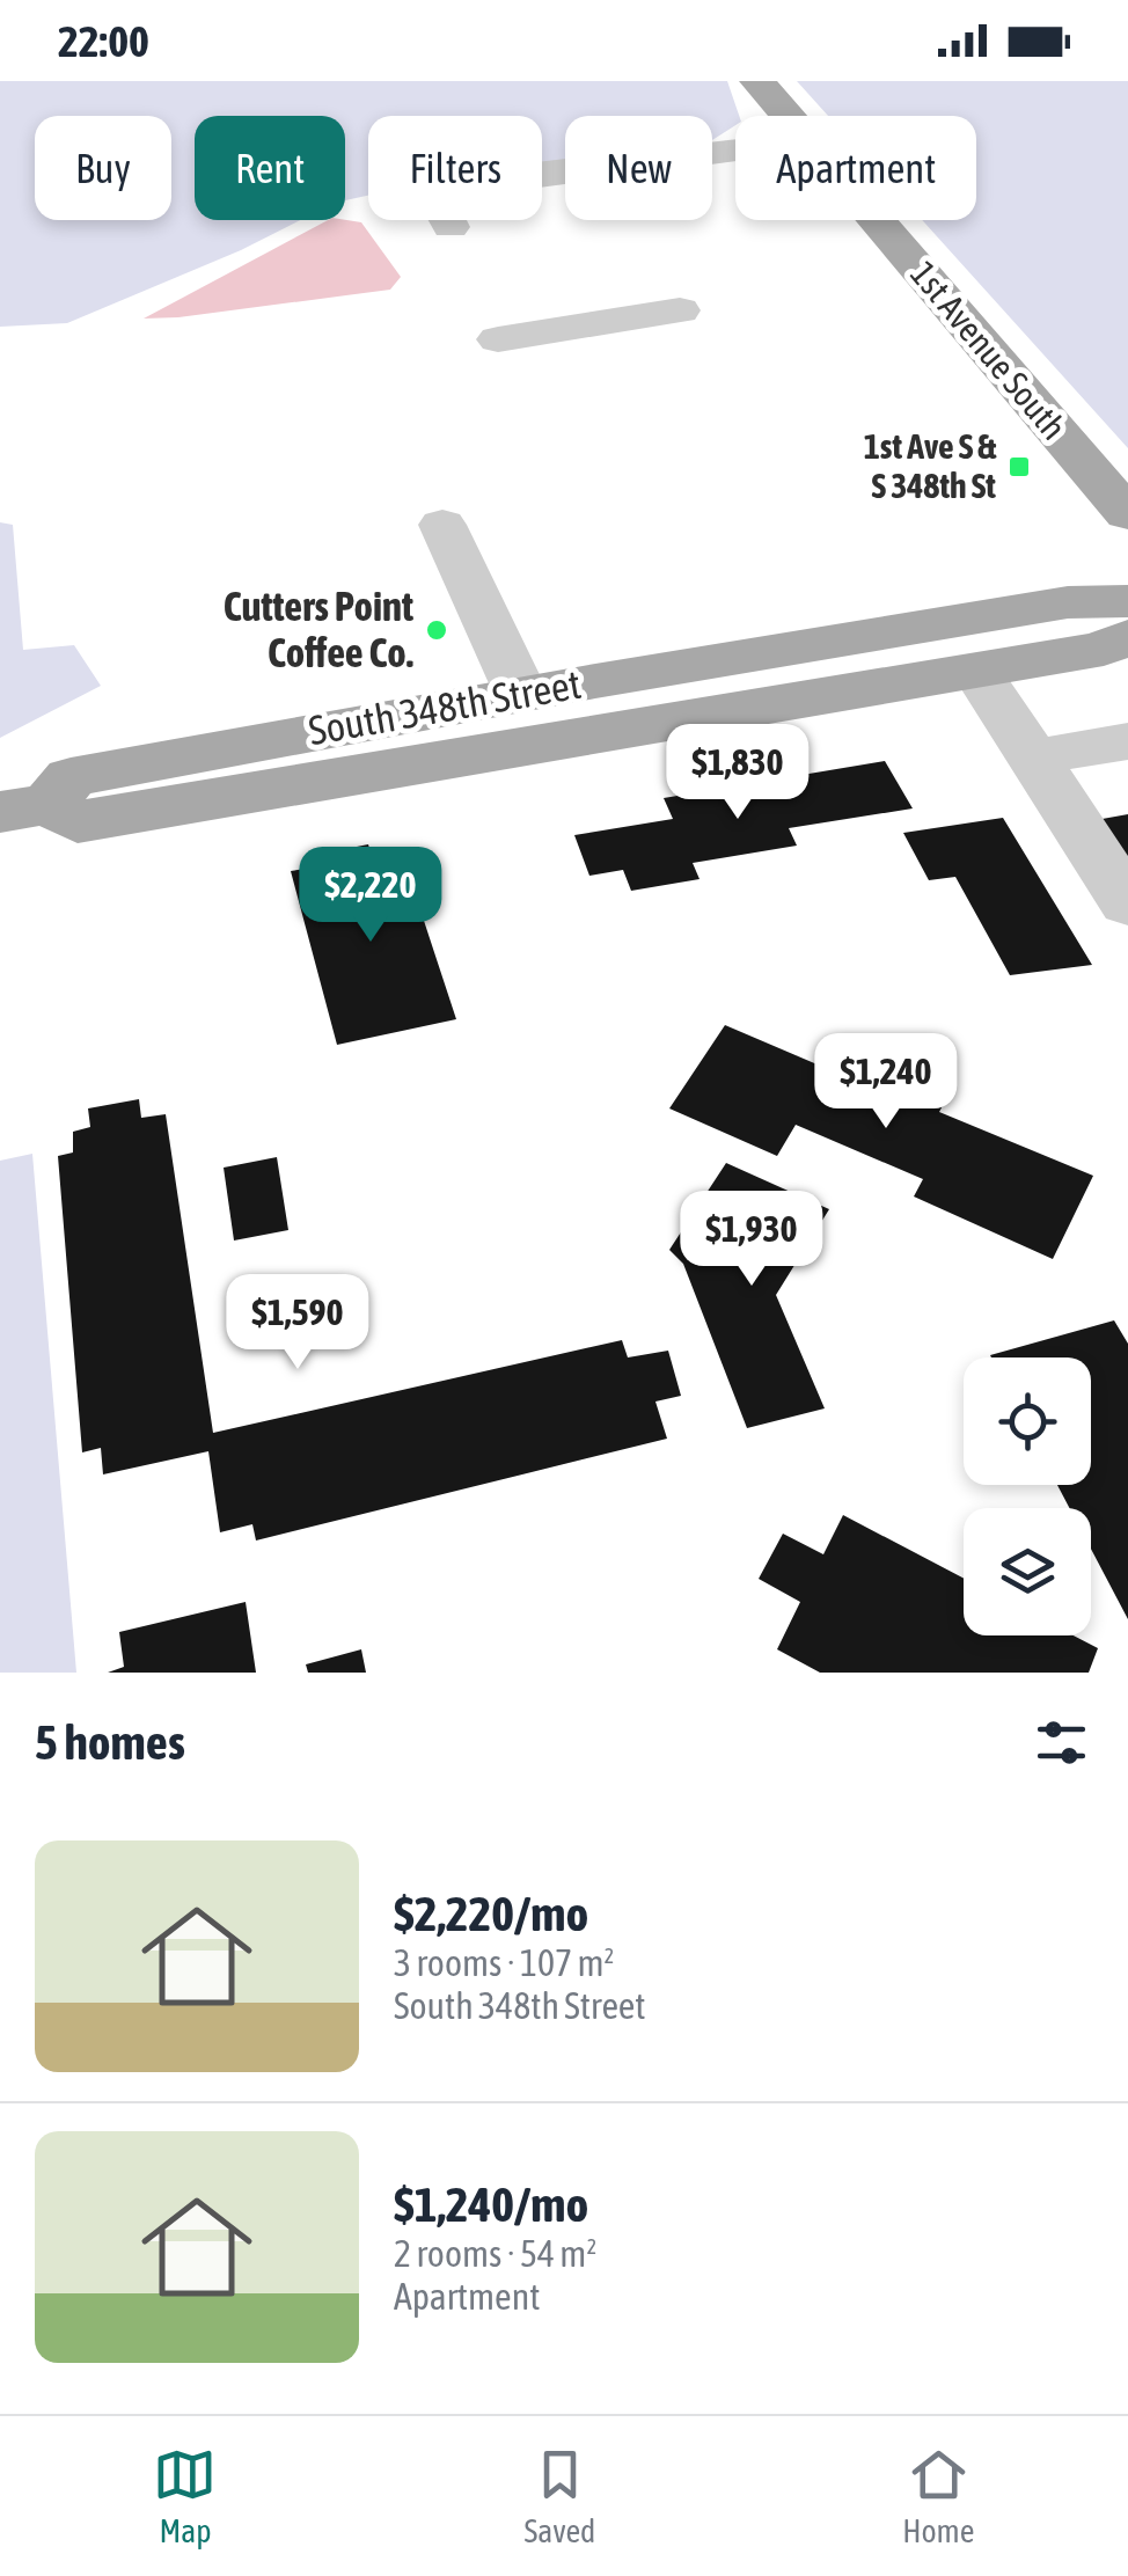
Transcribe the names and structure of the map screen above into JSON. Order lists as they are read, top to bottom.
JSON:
{
  "streets": {
    "main road": ["1st Avenue South", "South 348th Street"]
  },
  "places": {
    "transit": ["1st Ave S & S 348th St"],
    "other": ["Cutters Point Coffee Co."]
  },
  "page": {
    "status": "22:00",
    "chip": [
      "Buy",
      "Rent",
      "Filters",
      "New",
      "Apartment"
    ],
    "price": [
      "$1,830",
      "$2,220",
      "$1,240",
      "$1,930",
      "$1,590"
    ],
    "heading": "5 homes",
    "list": [
      {
        "name": "$2,220/mo",
        "note": "3 rooms · 107 m² · South 348th Street"
      },
      {
        "name": "$1,240/mo",
        "note": "2 rooms · 54 m² · Apartment"
      }
    ],
    "tabs": ["Map", "Saved", "Home"]
  }
}
